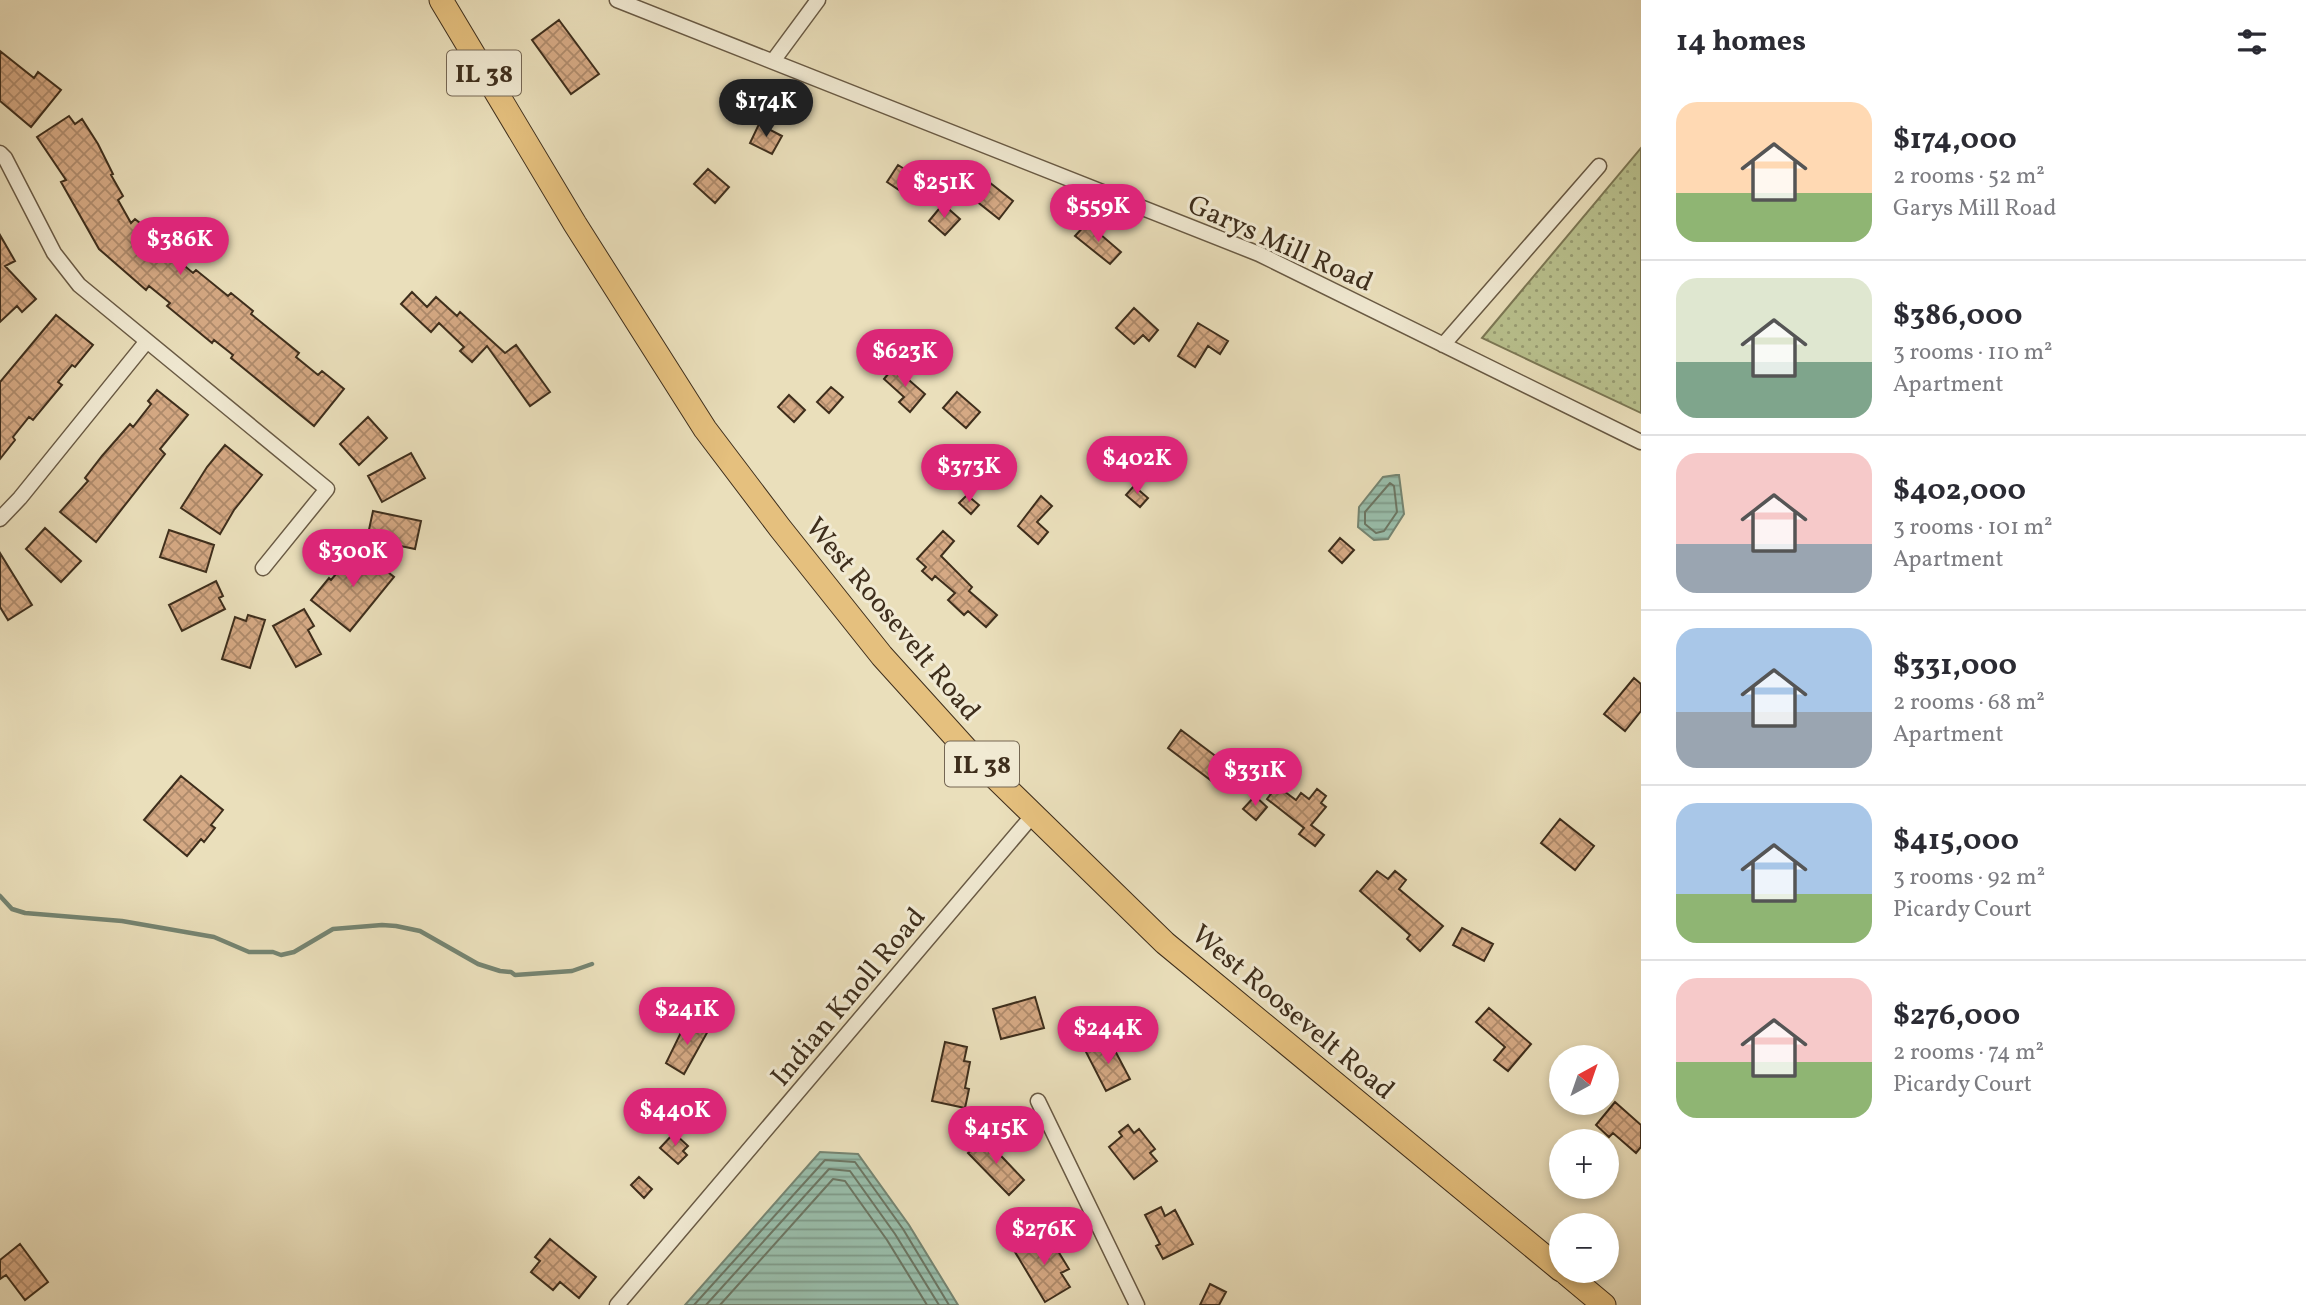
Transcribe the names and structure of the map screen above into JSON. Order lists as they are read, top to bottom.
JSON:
{
  "streets": {
    "main road": ["IL 38", "West Roosevelt Road"],
    "street": ["Garys Mill Road", "Indian Knoll Road"]
  },
  "crossings": [
    ["West Roosevelt Road", "Indian Knoll Road"]
  ],
  "north": "top right",
  "page": {
    "heading": "14 homes",
    "price": [
      "$174K",
      "$251K",
      "$559K",
      "$386K",
      "$623K",
      "$402K",
      "$373K",
      "$300K",
      "$331K",
      "$241K",
      "$244K",
      "$440K",
      "$415K",
      "$276K"
    ],
    "list": [
      {
        "name": "$174,000",
        "note": "2 rooms · 52 m² · Garys Mill Road"
      },
      {
        "name": "$386,000",
        "note": "3 rooms · 110 m² · Apartment"
      },
      {
        "name": "$402,000",
        "note": "3 rooms · 101 m² · Apartment"
      },
      {
        "name": "$331,000",
        "note": "2 rooms · 68 m² · Apartment"
      },
      {
        "name": "$415,000",
        "note": "3 rooms · 92 m² · Picardy Court"
      },
      {
        "name": "$276,000",
        "note": "2 rooms · 74 m² · Picardy Court"
      }
    ],
    "map_buttons": ["+", "−"]
  }
}
